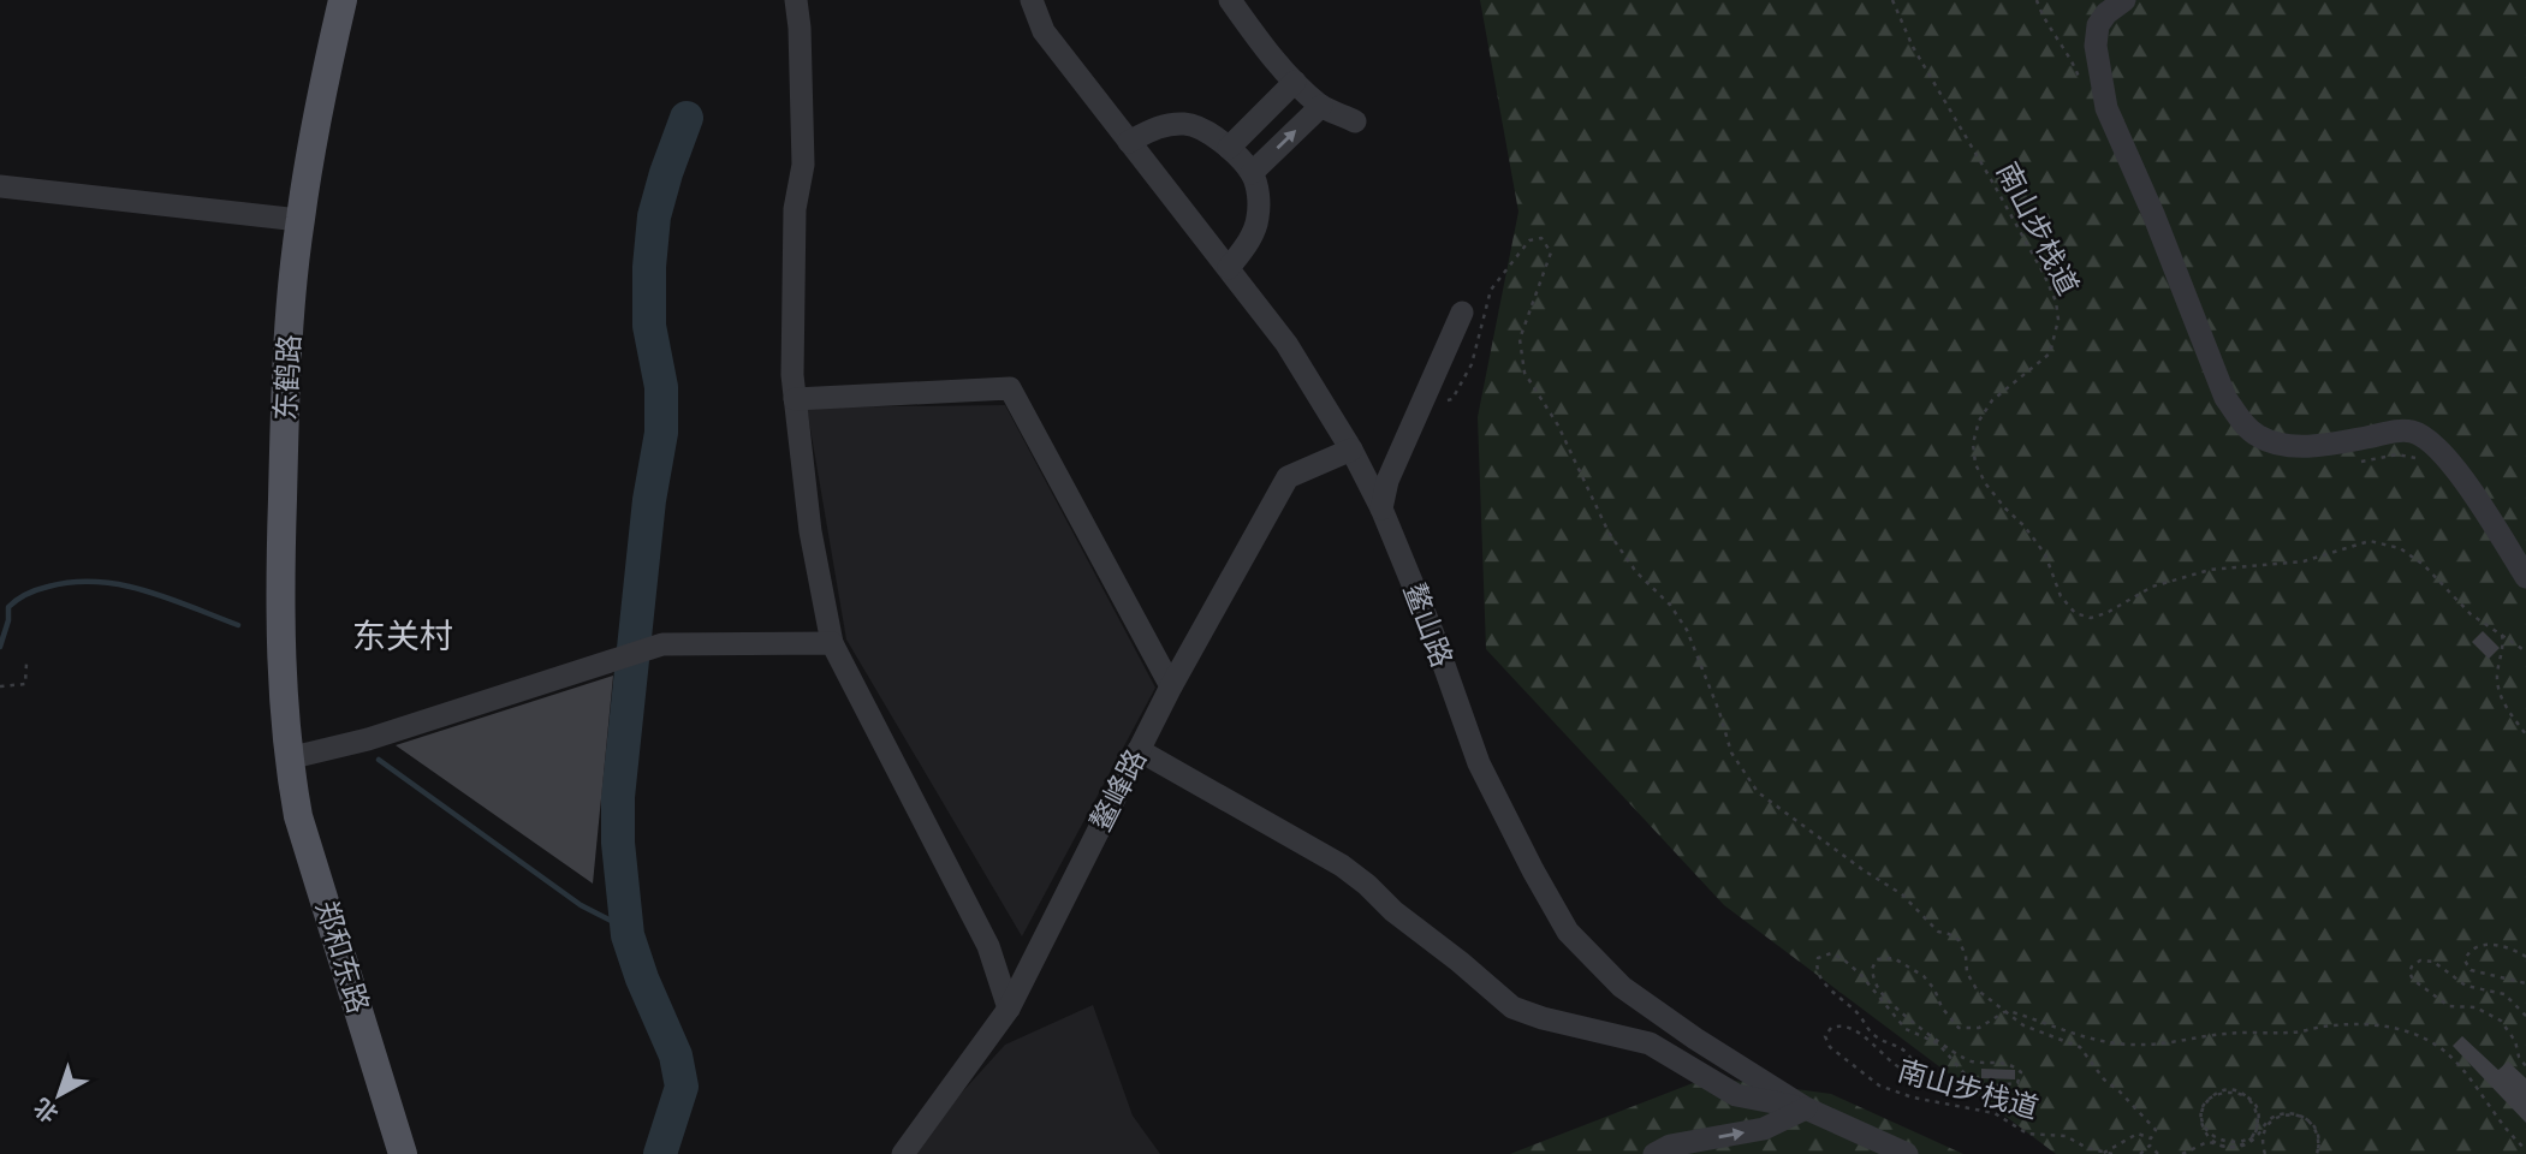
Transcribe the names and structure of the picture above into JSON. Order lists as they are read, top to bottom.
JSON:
{
  "streets": {
    "main road": ["东鹤路", "郑和东路"],
    "street": ["鳌山路", "鳌峰路"],
    "path": ["南山步栈道"]
  },
  "crossings": [
    ["东鹤路", "郑和东路"],
    ["鳌山路", "鳌峰路"]
  ],
  "districts": ["东关村"],
  "north": "bottom left"
}
